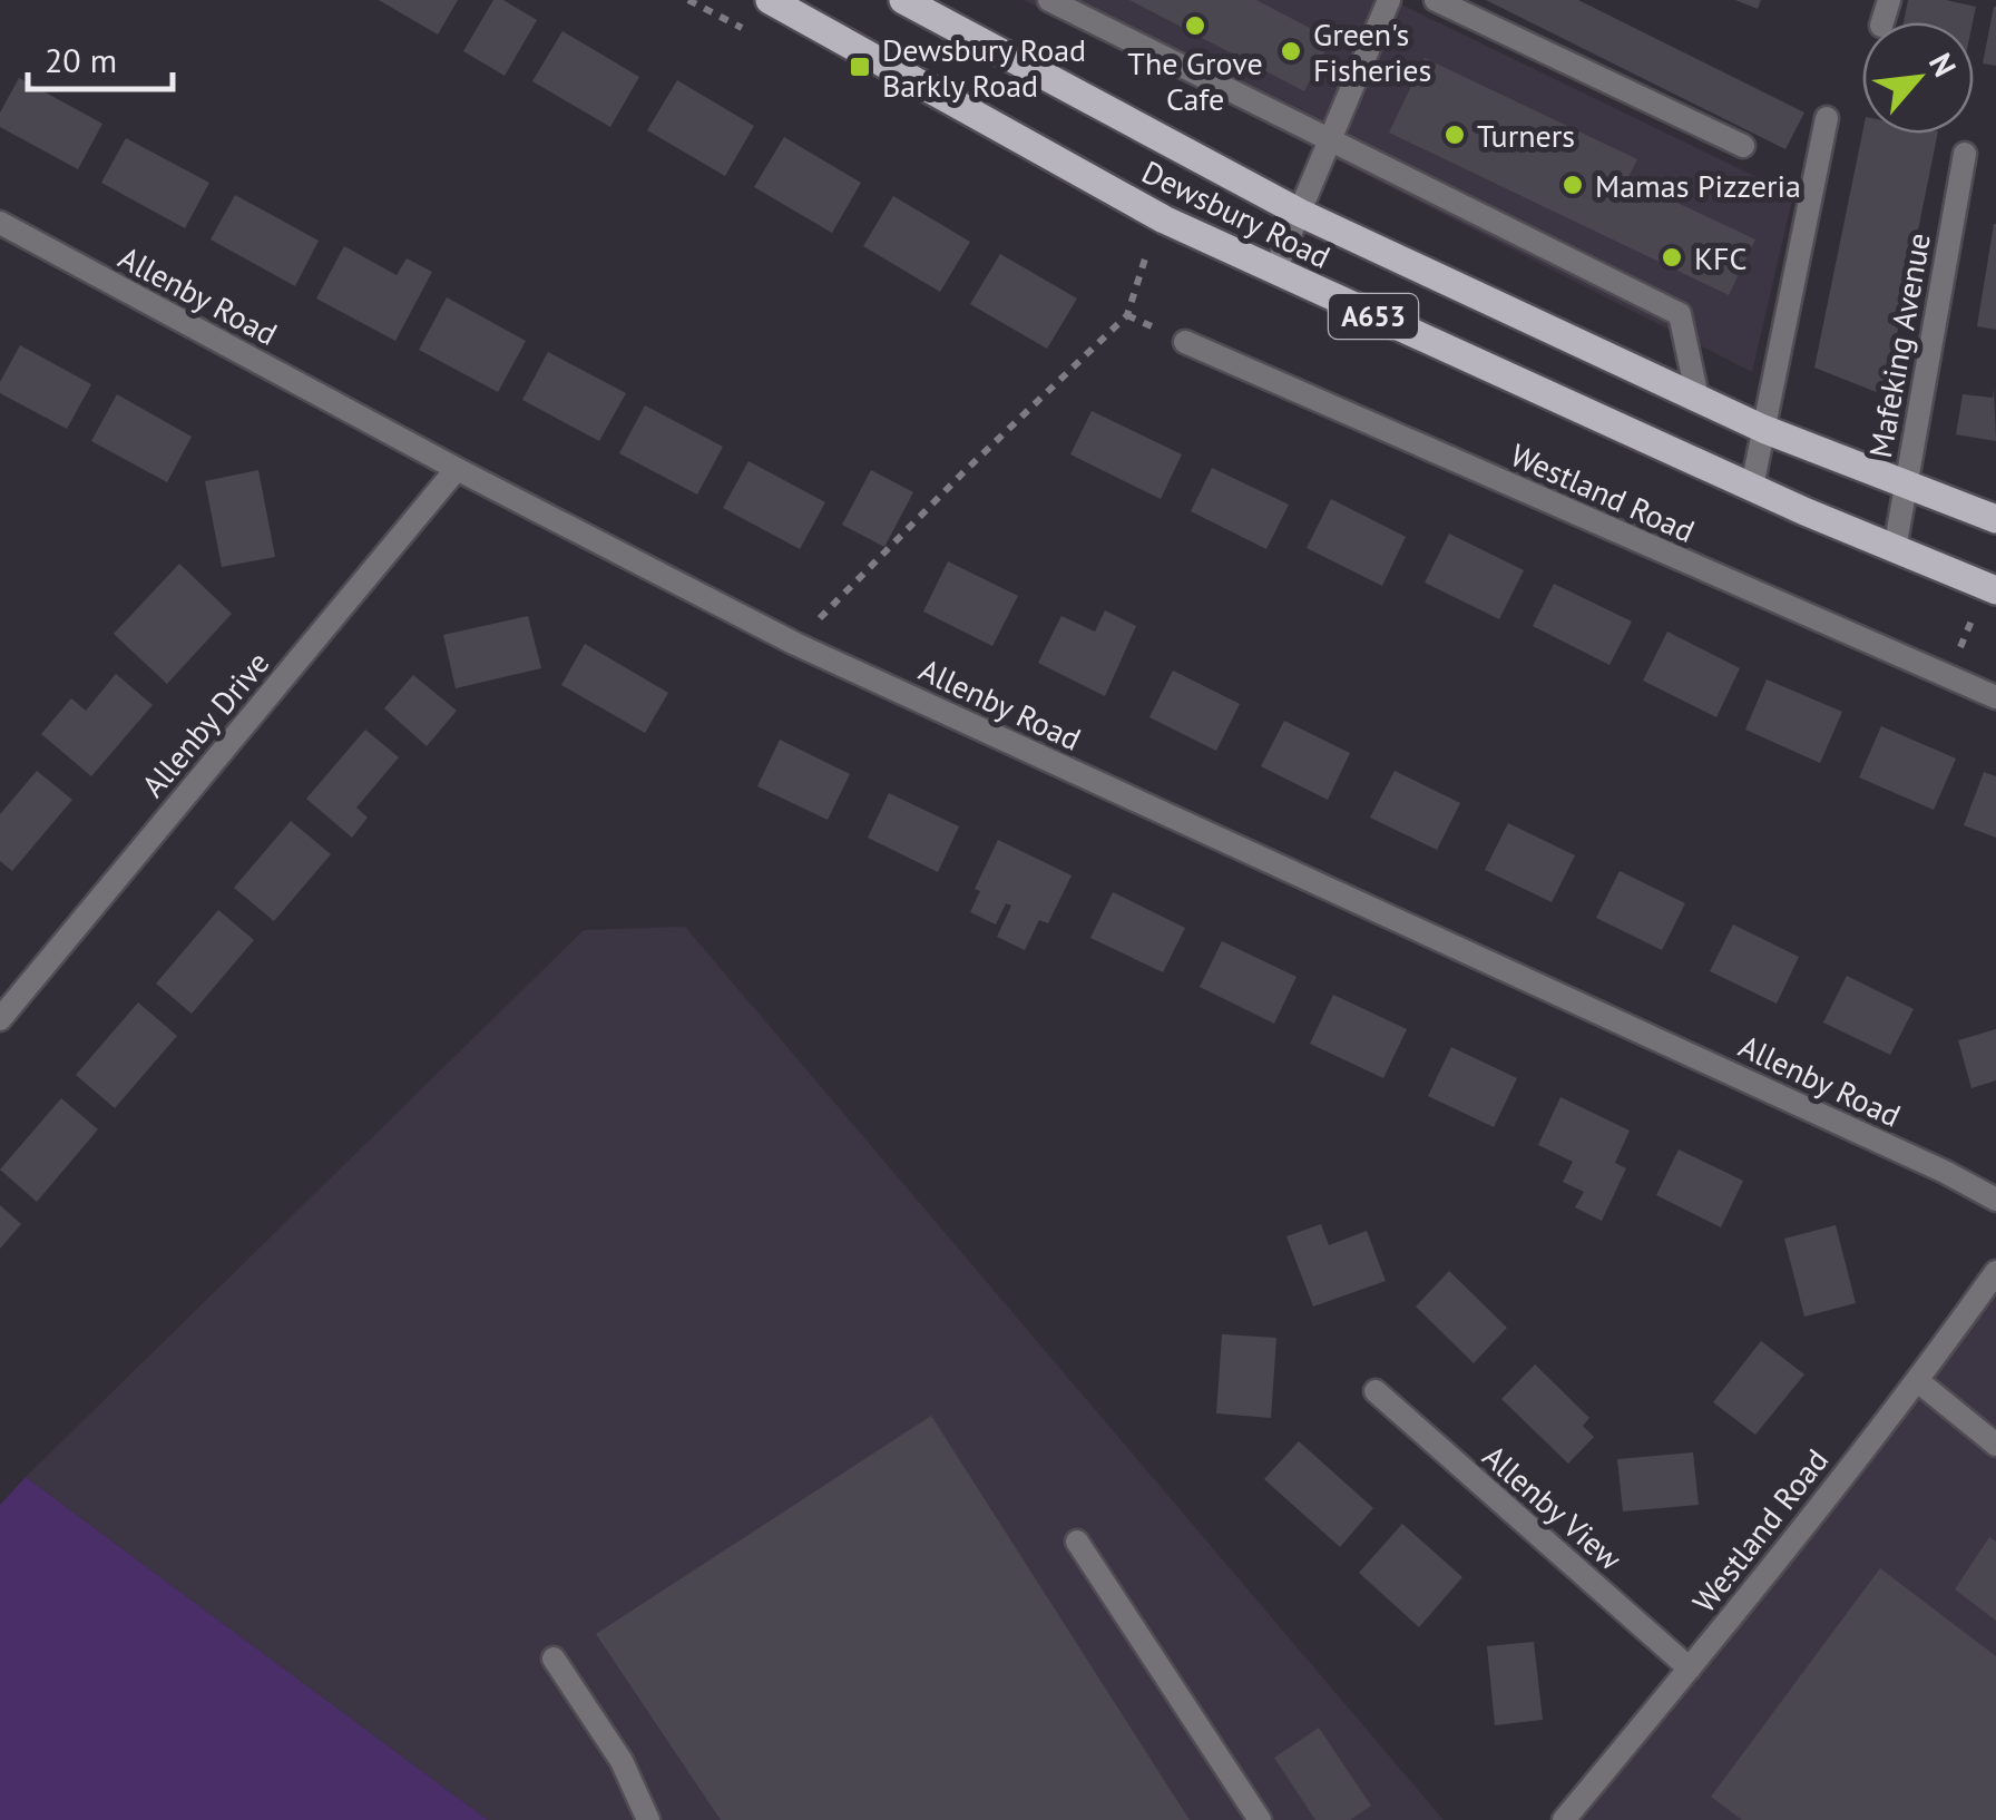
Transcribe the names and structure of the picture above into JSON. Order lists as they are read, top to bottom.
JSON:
{
  "streets": {
    "main road": ["Dewsbury Road", "A653"],
    "street": [
      "Allenby Road",
      "Mafeking Avenue",
      "Westland Road",
      "Allenby Drive",
      "Allenby View"
    ]
  },
  "crossings": [
    ["Dewsbury Road", "Mafeking Avenue"],
    ["Allenby Road", "Allenby Drive"],
    ["Westland Road", "Allenby View"]
  ],
  "places": {
    "other": [
      "The Grove Cafe",
      "Green's Fisheries",
      "Turners",
      "Mamas Pizzeria",
      "KFC"
    ],
    "transit": ["Dewsbury Road Barkly Road"]
  },
  "scale_bar": "20 m",
  "north": "top right"
}
